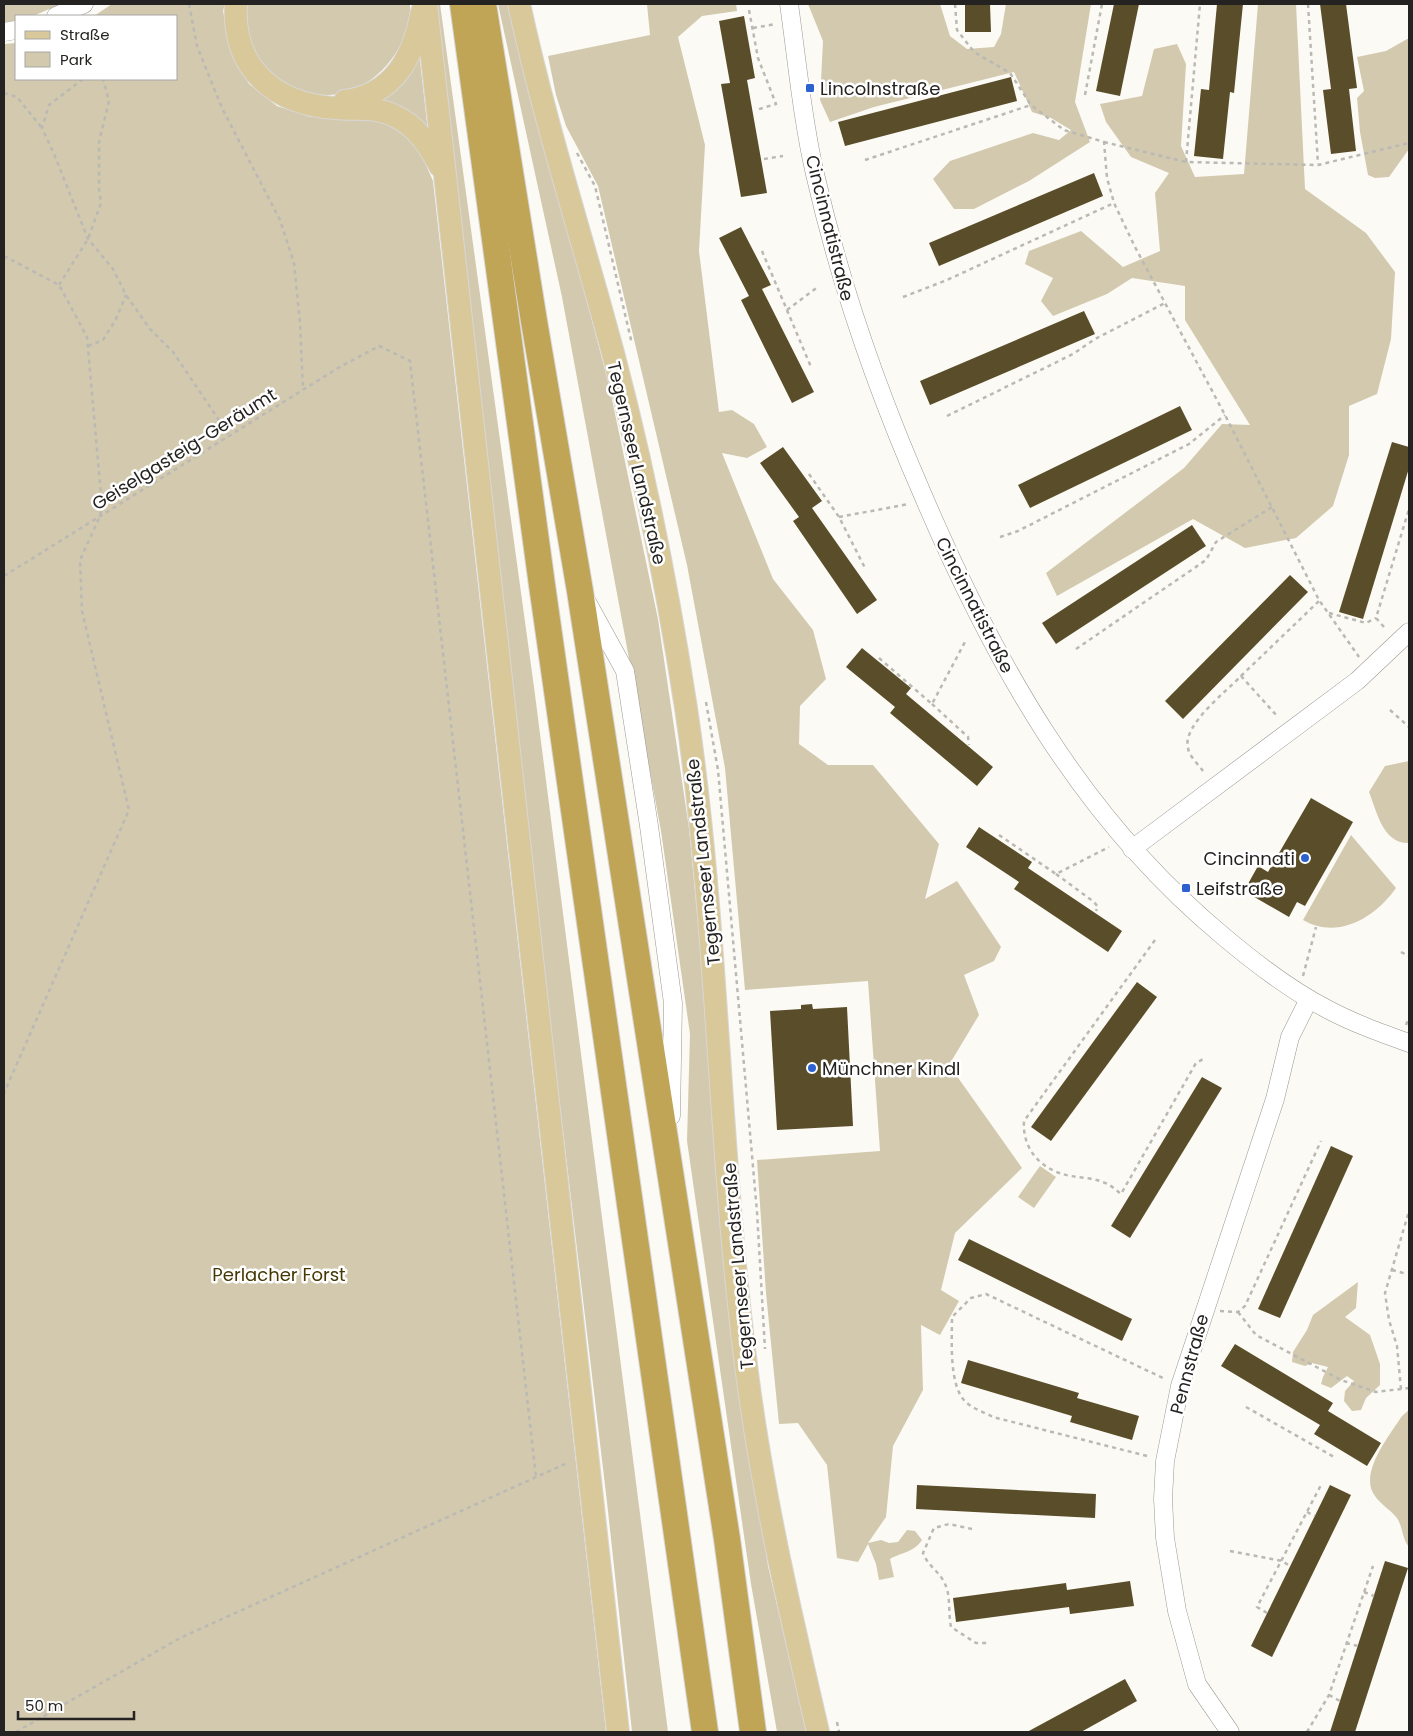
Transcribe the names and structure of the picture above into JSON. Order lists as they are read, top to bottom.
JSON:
{
  "streets": {
    "main road": ["Tegernseer Landstraße"],
    "street": ["Cincinnatistraße", "Pennstraße"],
    "path": ["Geiselgasteig-Geräumt"]
  },
  "crossings": [
    ["Cincinnatistraße", "Pennstraße"]
  ],
  "parks": ["Perlacher Forst"],
  "places": {
    "transit": ["Lincolnstraße", "Leifstraße"],
    "other": ["Cincinnati", "Münchner Kindl"]
  },
  "legend": ["Straße", "Park"],
  "scale_bar": "50 m"
}
